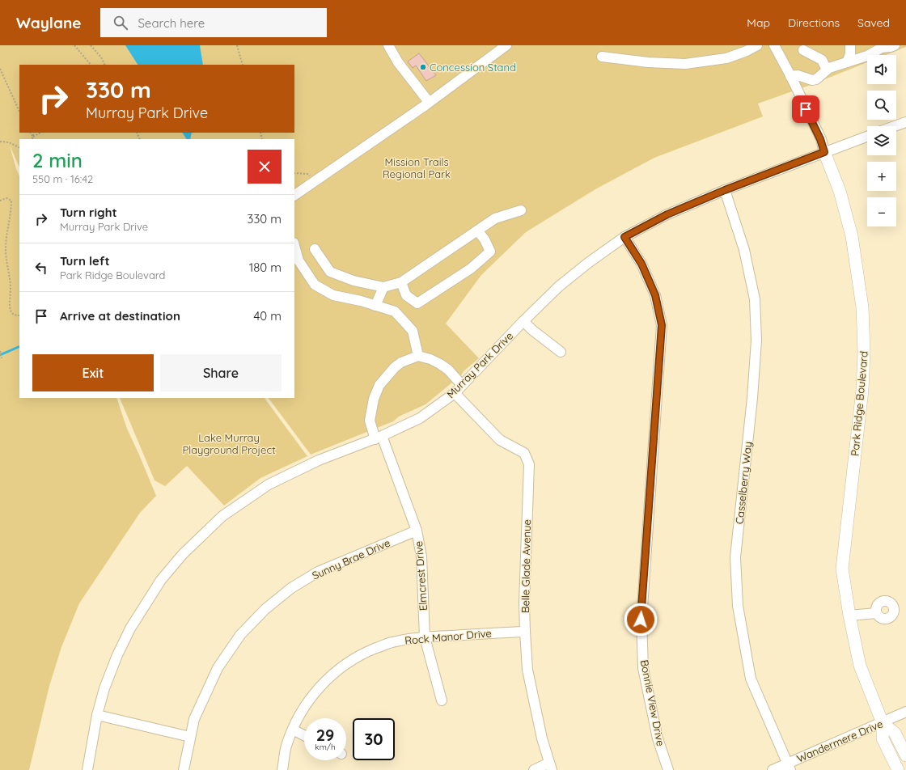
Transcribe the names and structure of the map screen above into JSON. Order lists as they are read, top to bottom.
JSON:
{
  "streets": {
    "main road": ["Park Ridge Boulevard"],
    "street": [
      "Murray Park Drive",
      "Casselberry Way",
      "Sunny Brae Drive",
      "Belle Glade Avenue",
      "Elmcrest Drive",
      "Rock Manor Drive",
      "Bonnie View Drive",
      "Wandermere Drive"
    ]
  },
  "crossings": [
    ["Murray Park Drive", "Park Ridge Boulevard"],
    ["Murray Park Drive", "Casselberry Way"],
    ["Murray Park Drive", "Belle Glade Avenue"],
    ["Murray Park Drive", "Elmcrest Drive"],
    ["Murray Park Drive", "Bonnie View Drive"],
    ["Park Ridge Boulevard", "Wandermere Drive"],
    ["Casselberry Way", "Wandermere Drive"],
    ["Sunny Brae Drive", "Elmcrest Drive"],
    ["Belle Glade Avenue", "Rock Manor Drive"],
    ["Elmcrest Drive", "Rock Manor Drive"]
  ],
  "parks": ["Mission Trails Regional Park", "Lake Murray Playground Project"],
  "places": ["Concession Stand"],
  "page": {
    "header": "Waylane",
    "search": "Search here",
    "nav": ["Map", "Directions", "Saved"],
    "map_buttons": ["+", "−"],
    "turn": ["330 m", "Murray Park Drive"],
    "heading": ["2 min", "550 m · 16:42"],
    "list": [
      {
        "name": "Turn right",
        "note": "Murray Park Drive",
        "value": "330 m"
      },
      {
        "name": "Turn left",
        "note": "Park Ridge Boulevard",
        "value": "180 m"
      },
      {
        "name": "Arrive at destination",
        "value": "40 m"
      }
    ],
    "buttons": ["Exit", "Share"],
    "speed": "29 km/h",
    "limit": "30"
  }
}
